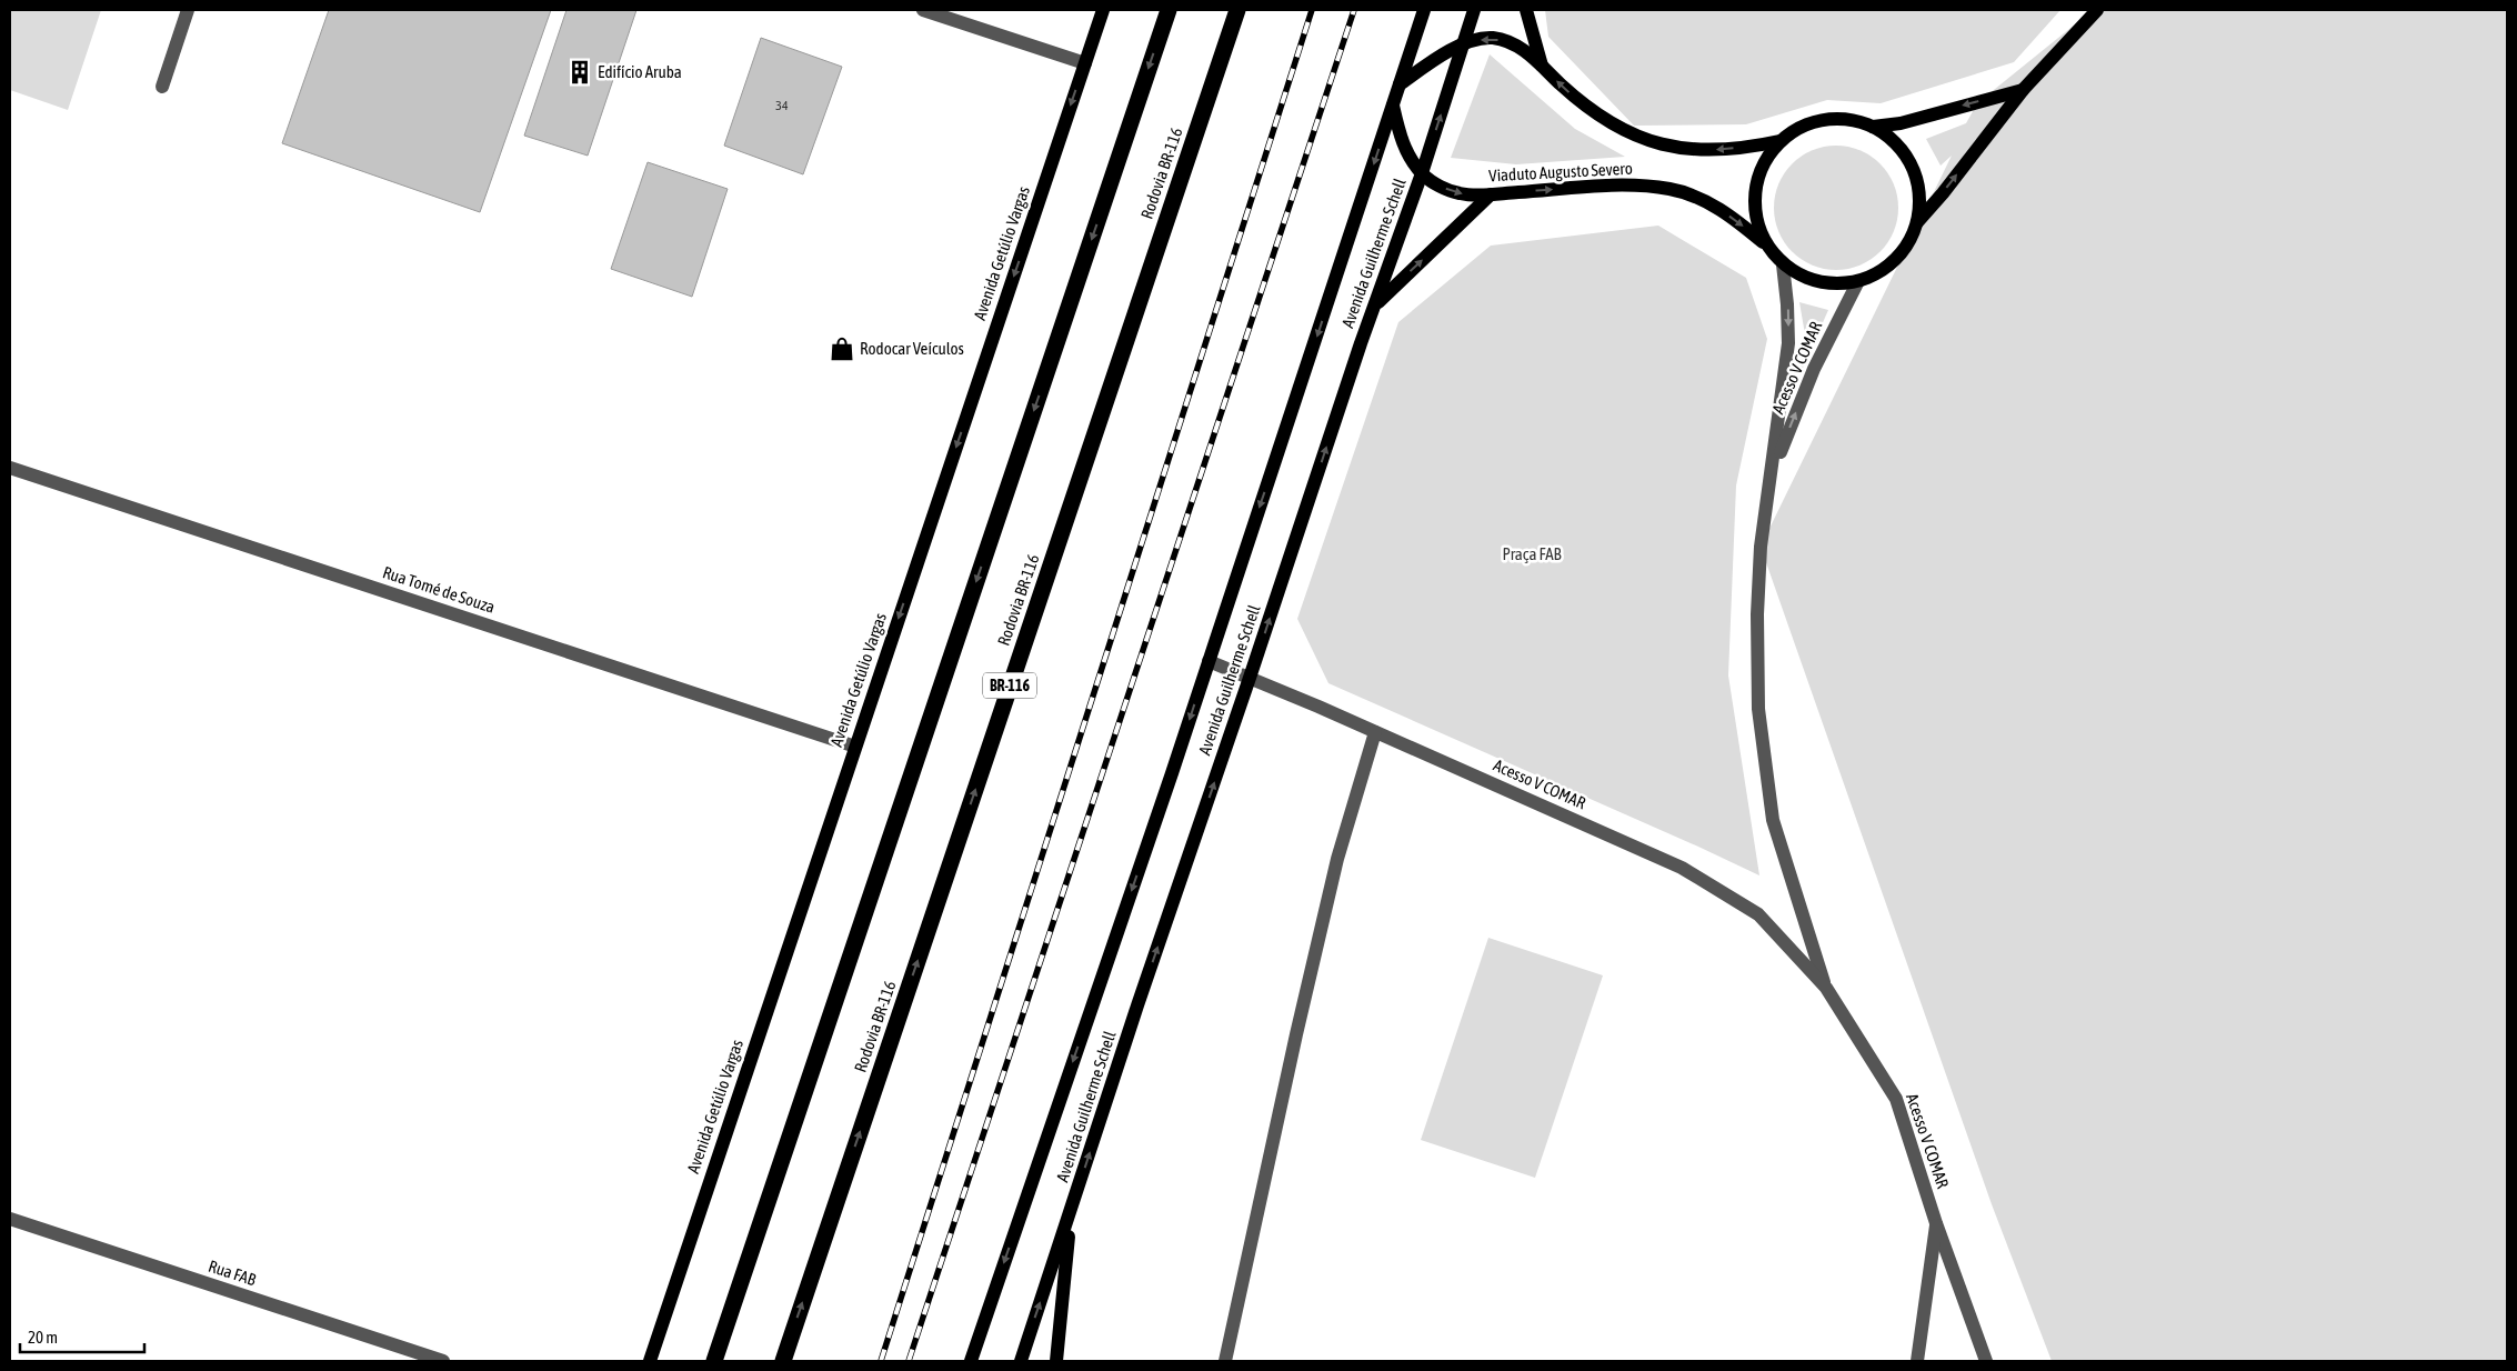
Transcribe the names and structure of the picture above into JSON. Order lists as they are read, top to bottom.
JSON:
{
  "streets": {
    "highway": ["Rodovia BR-116", "BR-116"],
    "main road": ["Viaduto Augusto Severo", "Avenida Getúlio Vargas", "Avenida Guilherme Schell"],
    "street": ["Acesso V COMAR", "Rua Tomé de Souza", "Rua FAB"]
  },
  "crossings": [
    ["Viaduto Augusto Severo", "Avenida Guilherme Schell"],
    ["Viaduto Augusto Severo", "Acesso V COMAR"],
    ["Avenida Getúlio Vargas", "Rua Tomé de Souza"],
    ["Avenida Guilherme Schell", "Acesso V COMAR"]
  ],
  "one_way": ["Avenida Getúlio Vargas"],
  "parks": ["Praça FAB"],
  "places": {
    "building": ["Edifício Aruba"],
    "shop": ["Rodocar Veículos"]
  },
  "house_numbers": ["34"],
  "scale_bar": "20 m"
}
